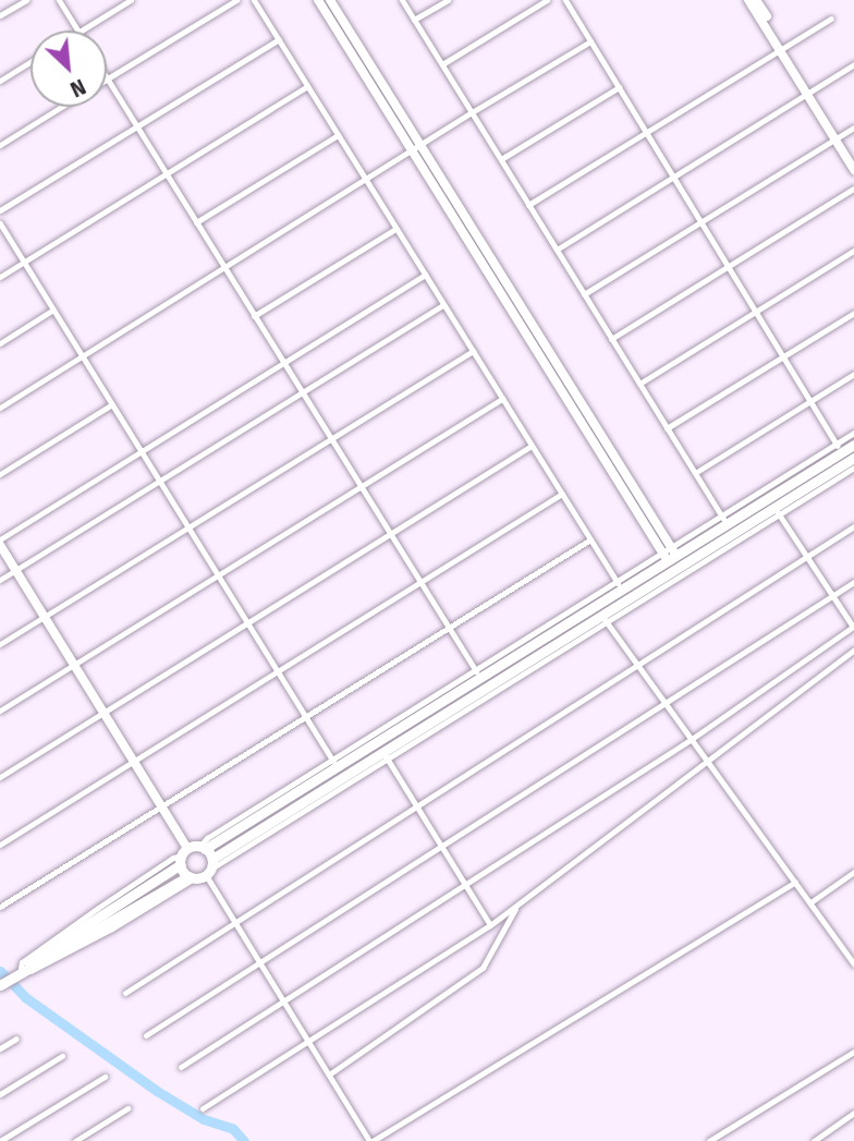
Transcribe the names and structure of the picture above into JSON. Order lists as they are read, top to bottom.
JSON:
{
  "north": "bottom right"
}
